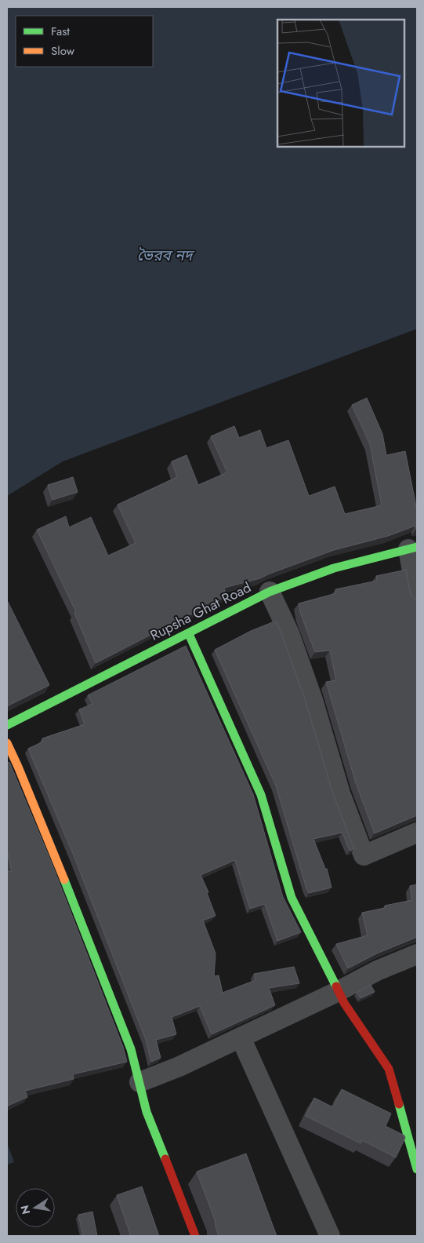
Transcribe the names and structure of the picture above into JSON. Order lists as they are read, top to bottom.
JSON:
{
  "streets": {
    "street": ["Rupsha Ghat Road"]
  },
  "water": ["ভৈরব নদ"],
  "legend": ["Fast", "Slow"],
  "north": "left"
}
